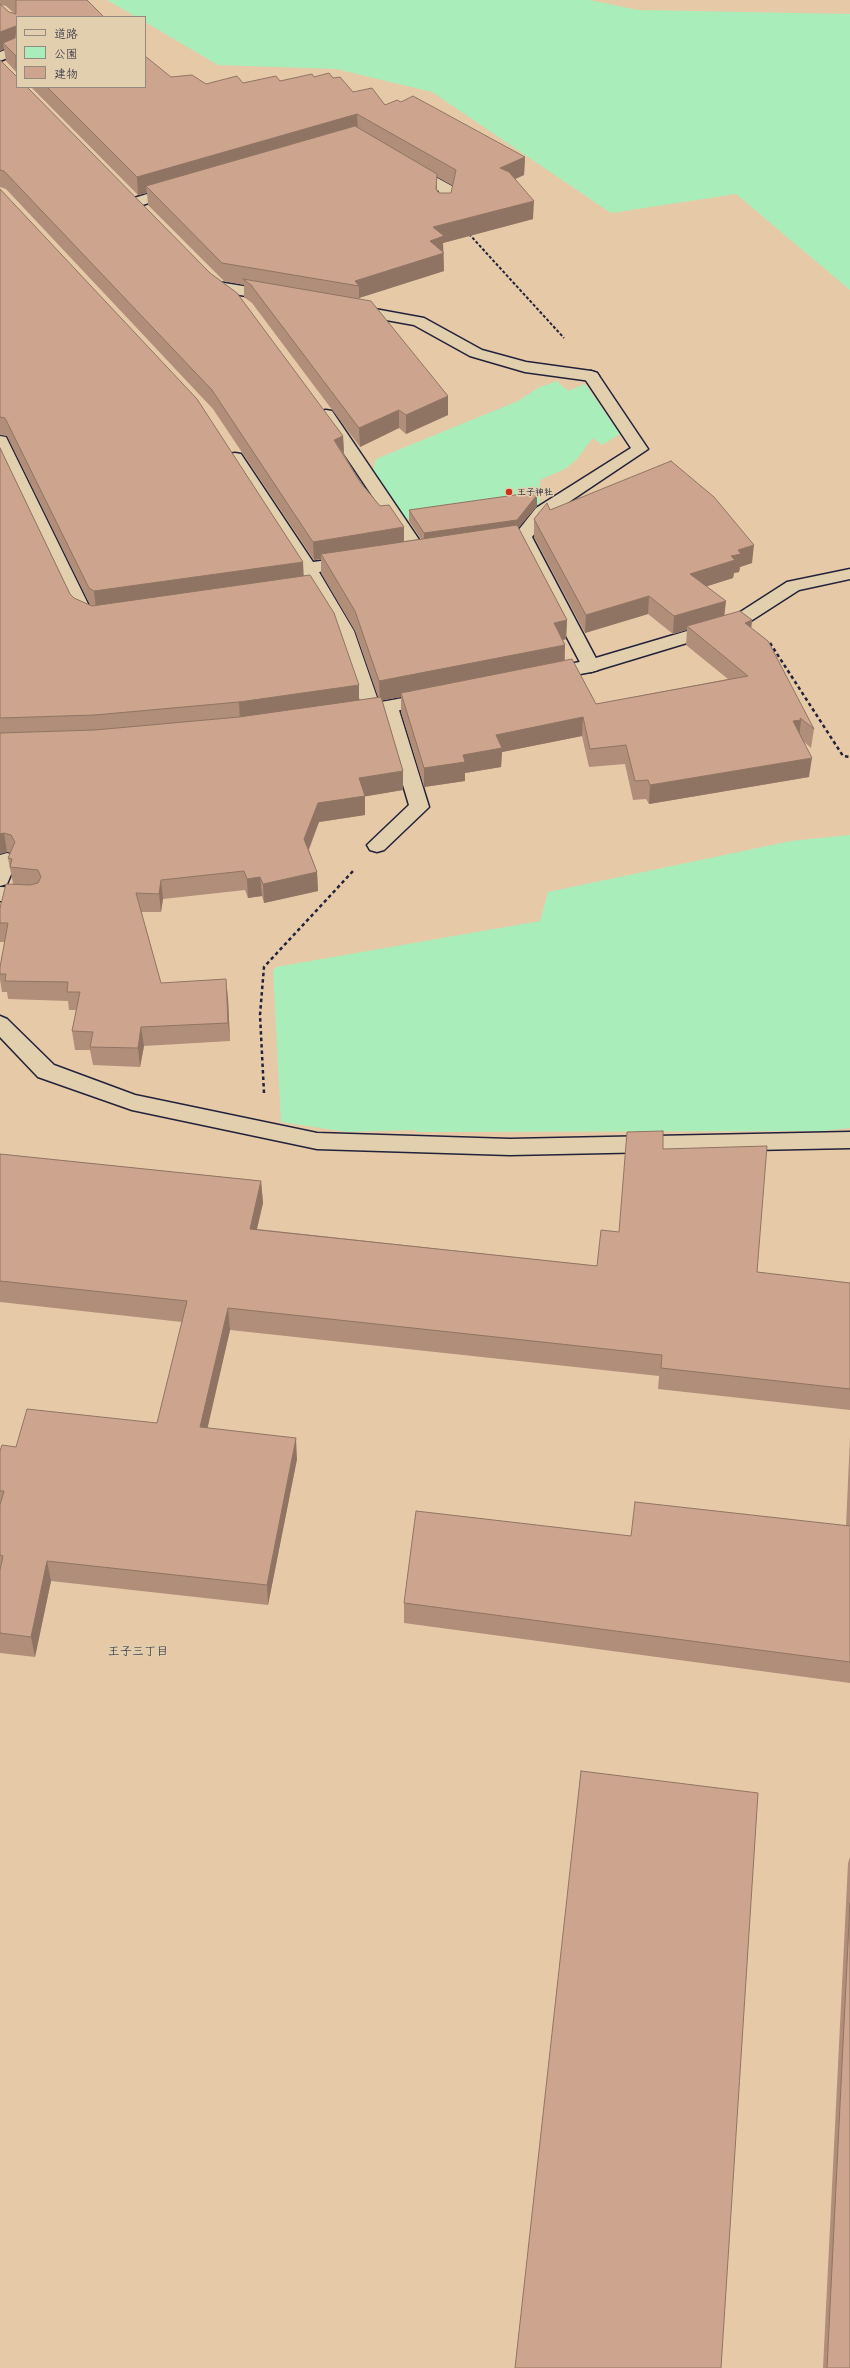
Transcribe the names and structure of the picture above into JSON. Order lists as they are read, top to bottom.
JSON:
{
  "districts": ["王子三丁目"],
  "places": ["王子神社"],
  "legend": ["道路", "公園", "建物"]
}
